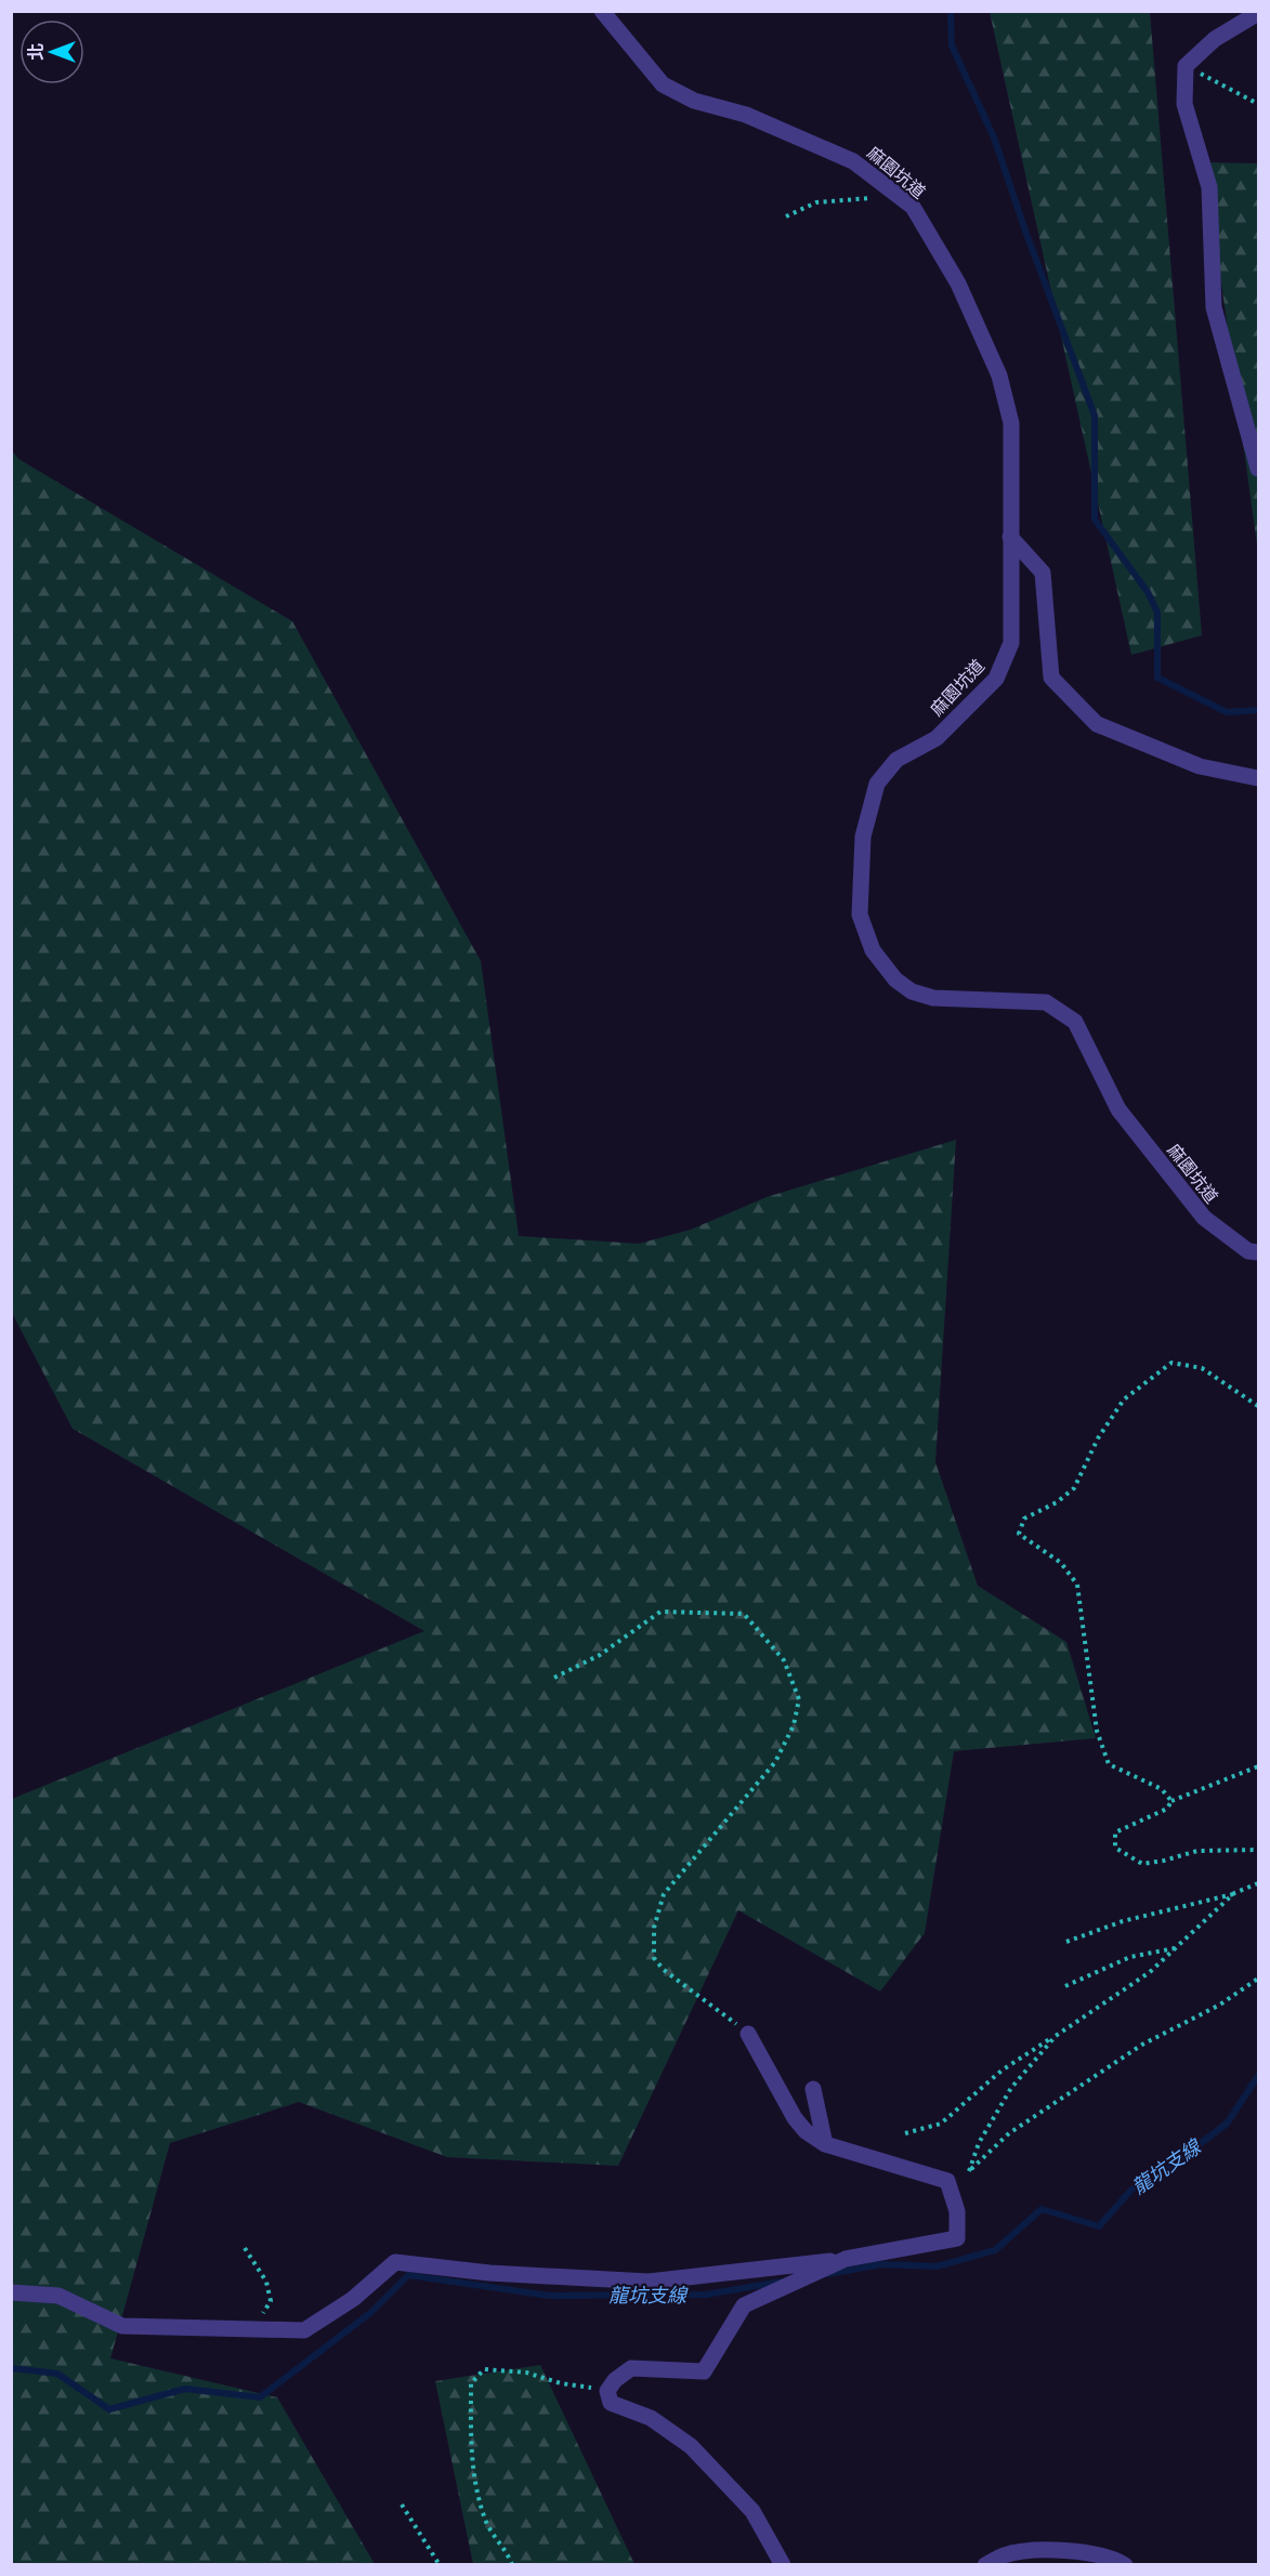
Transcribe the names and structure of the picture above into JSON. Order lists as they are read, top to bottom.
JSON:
{
  "streets": {
    "street": ["麻園坑道"]
  },
  "water": ["龍坑支線"],
  "north": "left"
}
